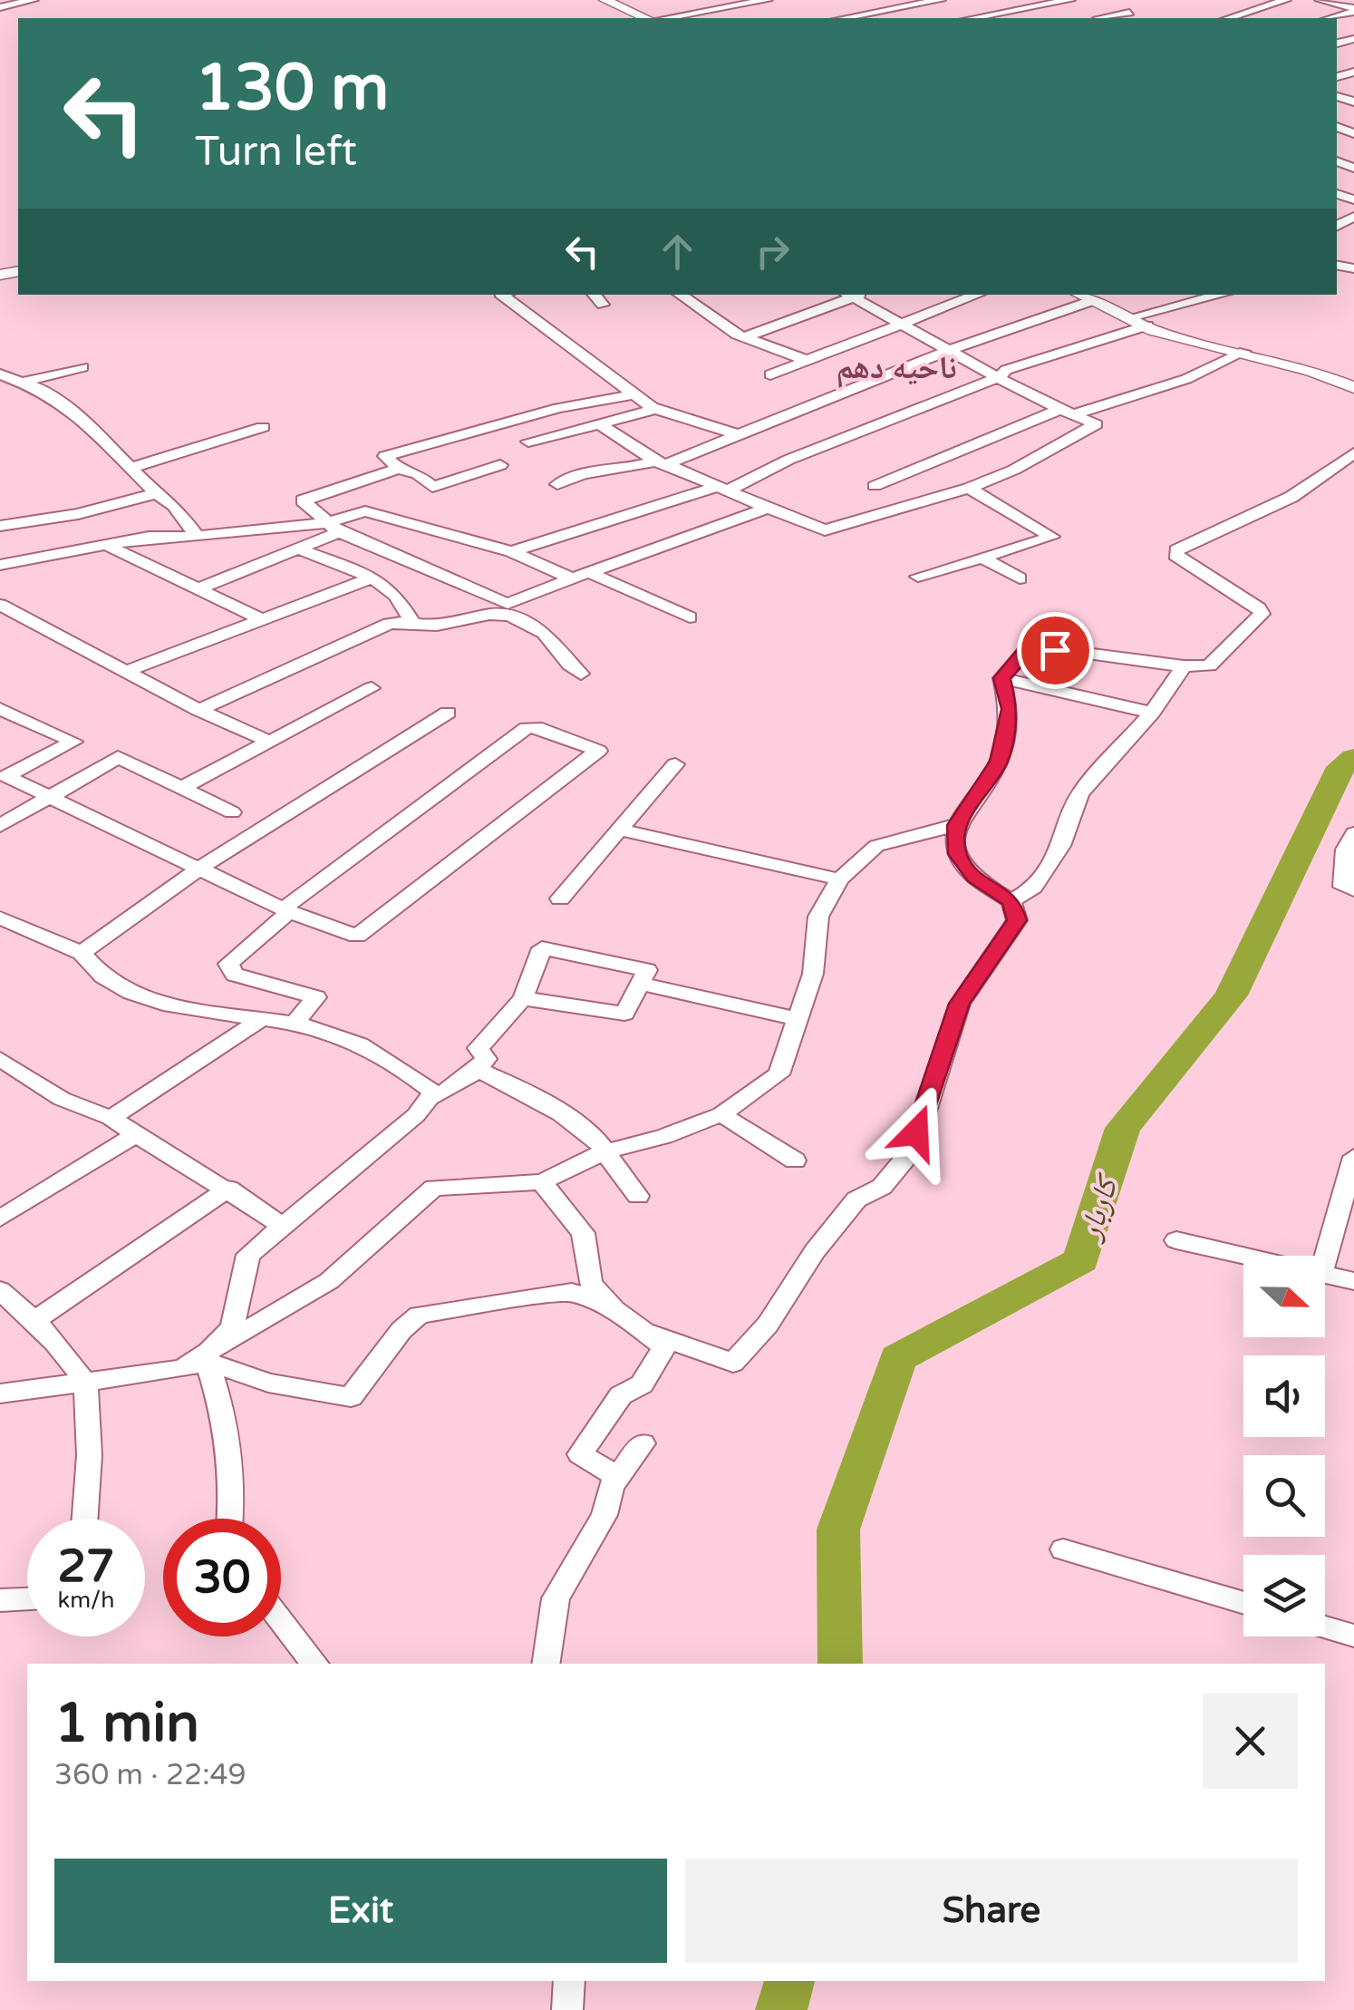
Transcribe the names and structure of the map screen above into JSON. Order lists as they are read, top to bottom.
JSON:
{
  "districts": ["ناحیه دهم"],
  "water": ["کاربار"],
  "north": "right",
  "page": {
    "turn": ["130 m", "Turn left"],
    "speed": "27 km/h",
    "limit": "30",
    "heading": ["1 min", "360 m · 22:49"],
    "buttons": ["Exit", "Share"]
  }
}
